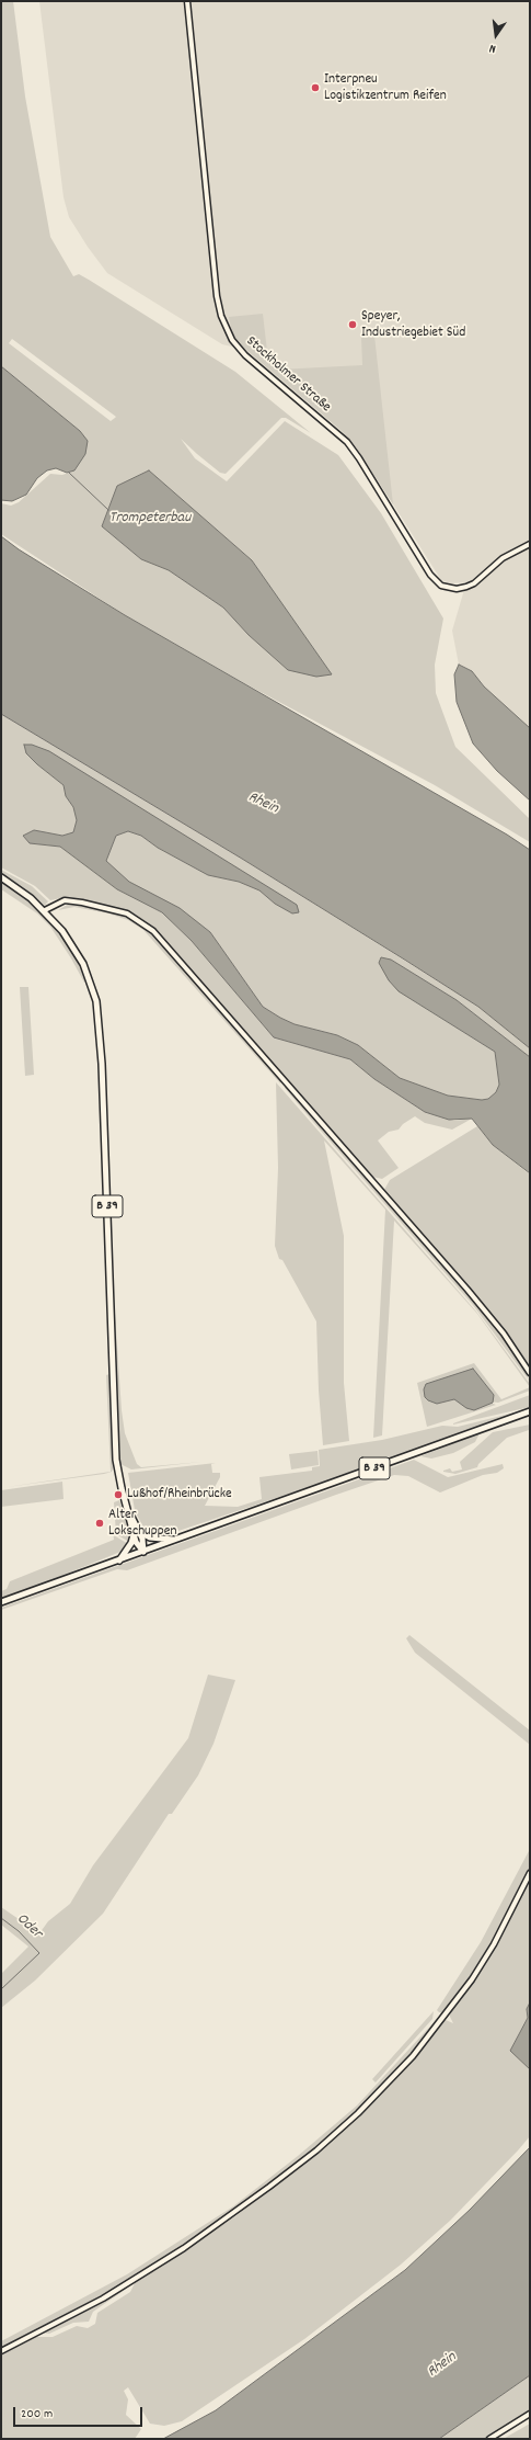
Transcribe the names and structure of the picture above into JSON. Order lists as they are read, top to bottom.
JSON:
{
  "streets": {
    "main road": ["B 39"],
    "street": ["Stockholmer Straße"]
  },
  "water": ["Trompeterbau", "Rhein", "Oder"],
  "places": [
    "Interpneu Logistikzentrum Reifen",
    "Speyer, Industriegebiet Süd",
    "Lußhof/Rheinbrücke",
    "Alter Lokschuppen"
  ],
  "scale_bar": "200 m",
  "north": "bottom"
}
